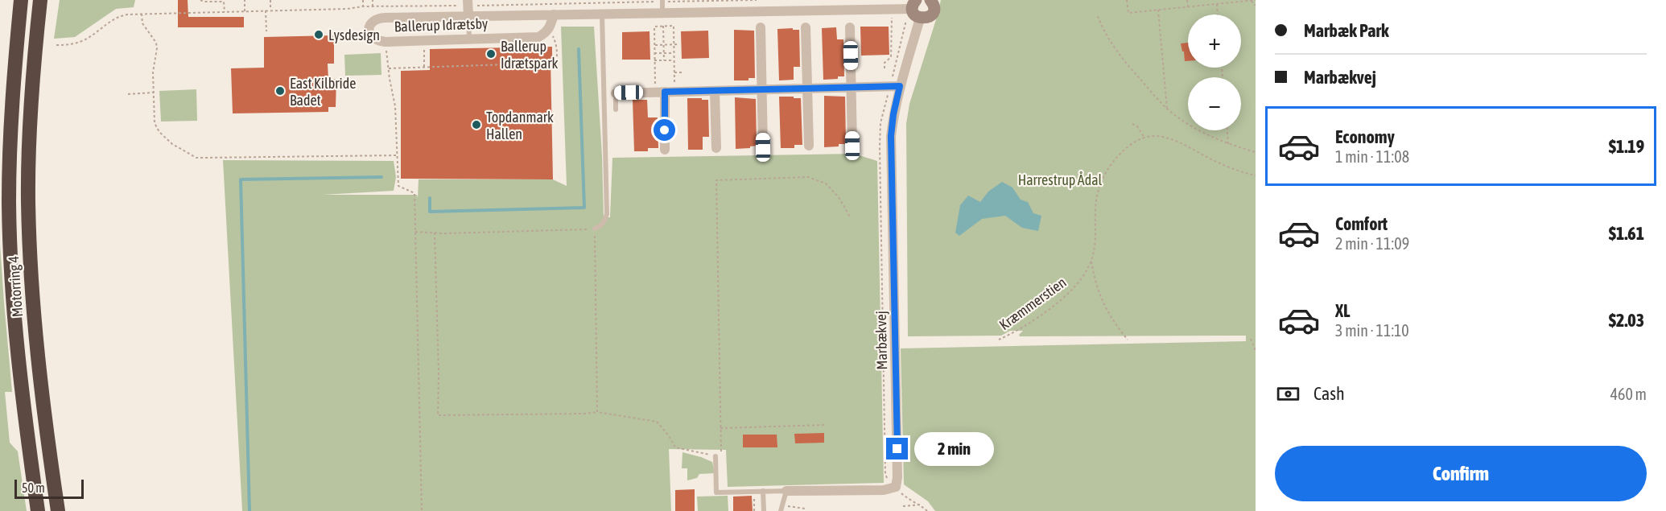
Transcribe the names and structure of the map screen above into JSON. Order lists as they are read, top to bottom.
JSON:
{
  "streets": {
    "highway": ["Motorring 4"],
    "street": ["Ballerup Idrætsby", "Marbækvej"],
    "path": ["Kræmmerstien"]
  },
  "crossings": [
    ["Ballerup Idrætsby", "Marbækvej"]
  ],
  "parks": ["Harrestrup Ådal"],
  "places": [
    "Lysdesign",
    "Ballerup Idrætspark",
    "East Kilbride Badet",
    "Topdanmark Hallen"
  ],
  "scale_bar": "50 m",
  "page": {
    "banner": ["Marbæk Park", "Marbækvej"],
    "map_buttons": ["+", "−"],
    "list": [
      {
        "name": "Economy",
        "note": "1 min · 11:08",
        "value": "$1.19"
      },
      {
        "name": "Comfort",
        "note": "2 min · 11:09",
        "value": "$1.61"
      },
      {
        "name": "XL",
        "note": "3 min · 11:10",
        "value": "$2.03"
      }
    ],
    "pay": ["Cash", "460 m"],
    "bubble": "2 min",
    "buttons": "Confirm",
    "scale": "50 m"
  }
}
